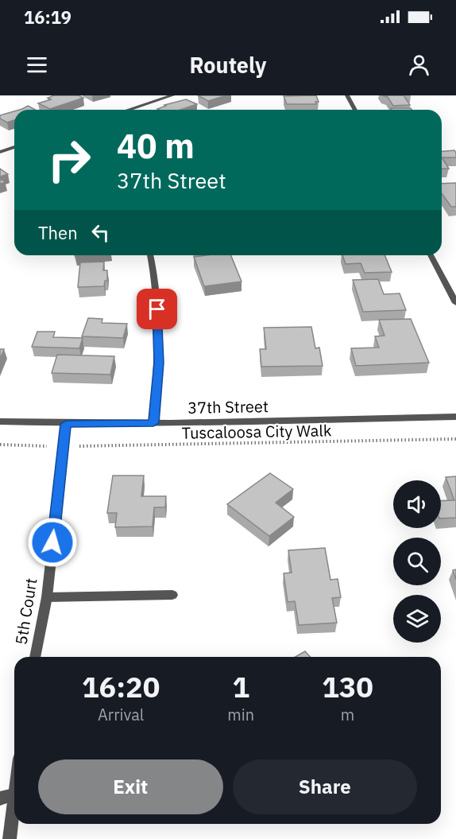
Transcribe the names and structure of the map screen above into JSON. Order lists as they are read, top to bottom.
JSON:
{
  "streets": {
    "street": ["37th Street", "5th Court"],
    "path": ["Tuscaloosa City Walk"]
  },
  "crossings": [
    ["37th Street", "5th Court"],
    ["Tuscaloosa City Walk", "5th Court"]
  ],
  "page": {
    "status": "16:19",
    "header": "Routely",
    "turn": ["40 m", "37th Street"],
    "then": "Then",
    "eta": [
      "16:20",
      "Arrival",
      "1",
      "min",
      "130",
      "m"
    ],
    "buttons": ["Exit", "Share"]
  }
}
